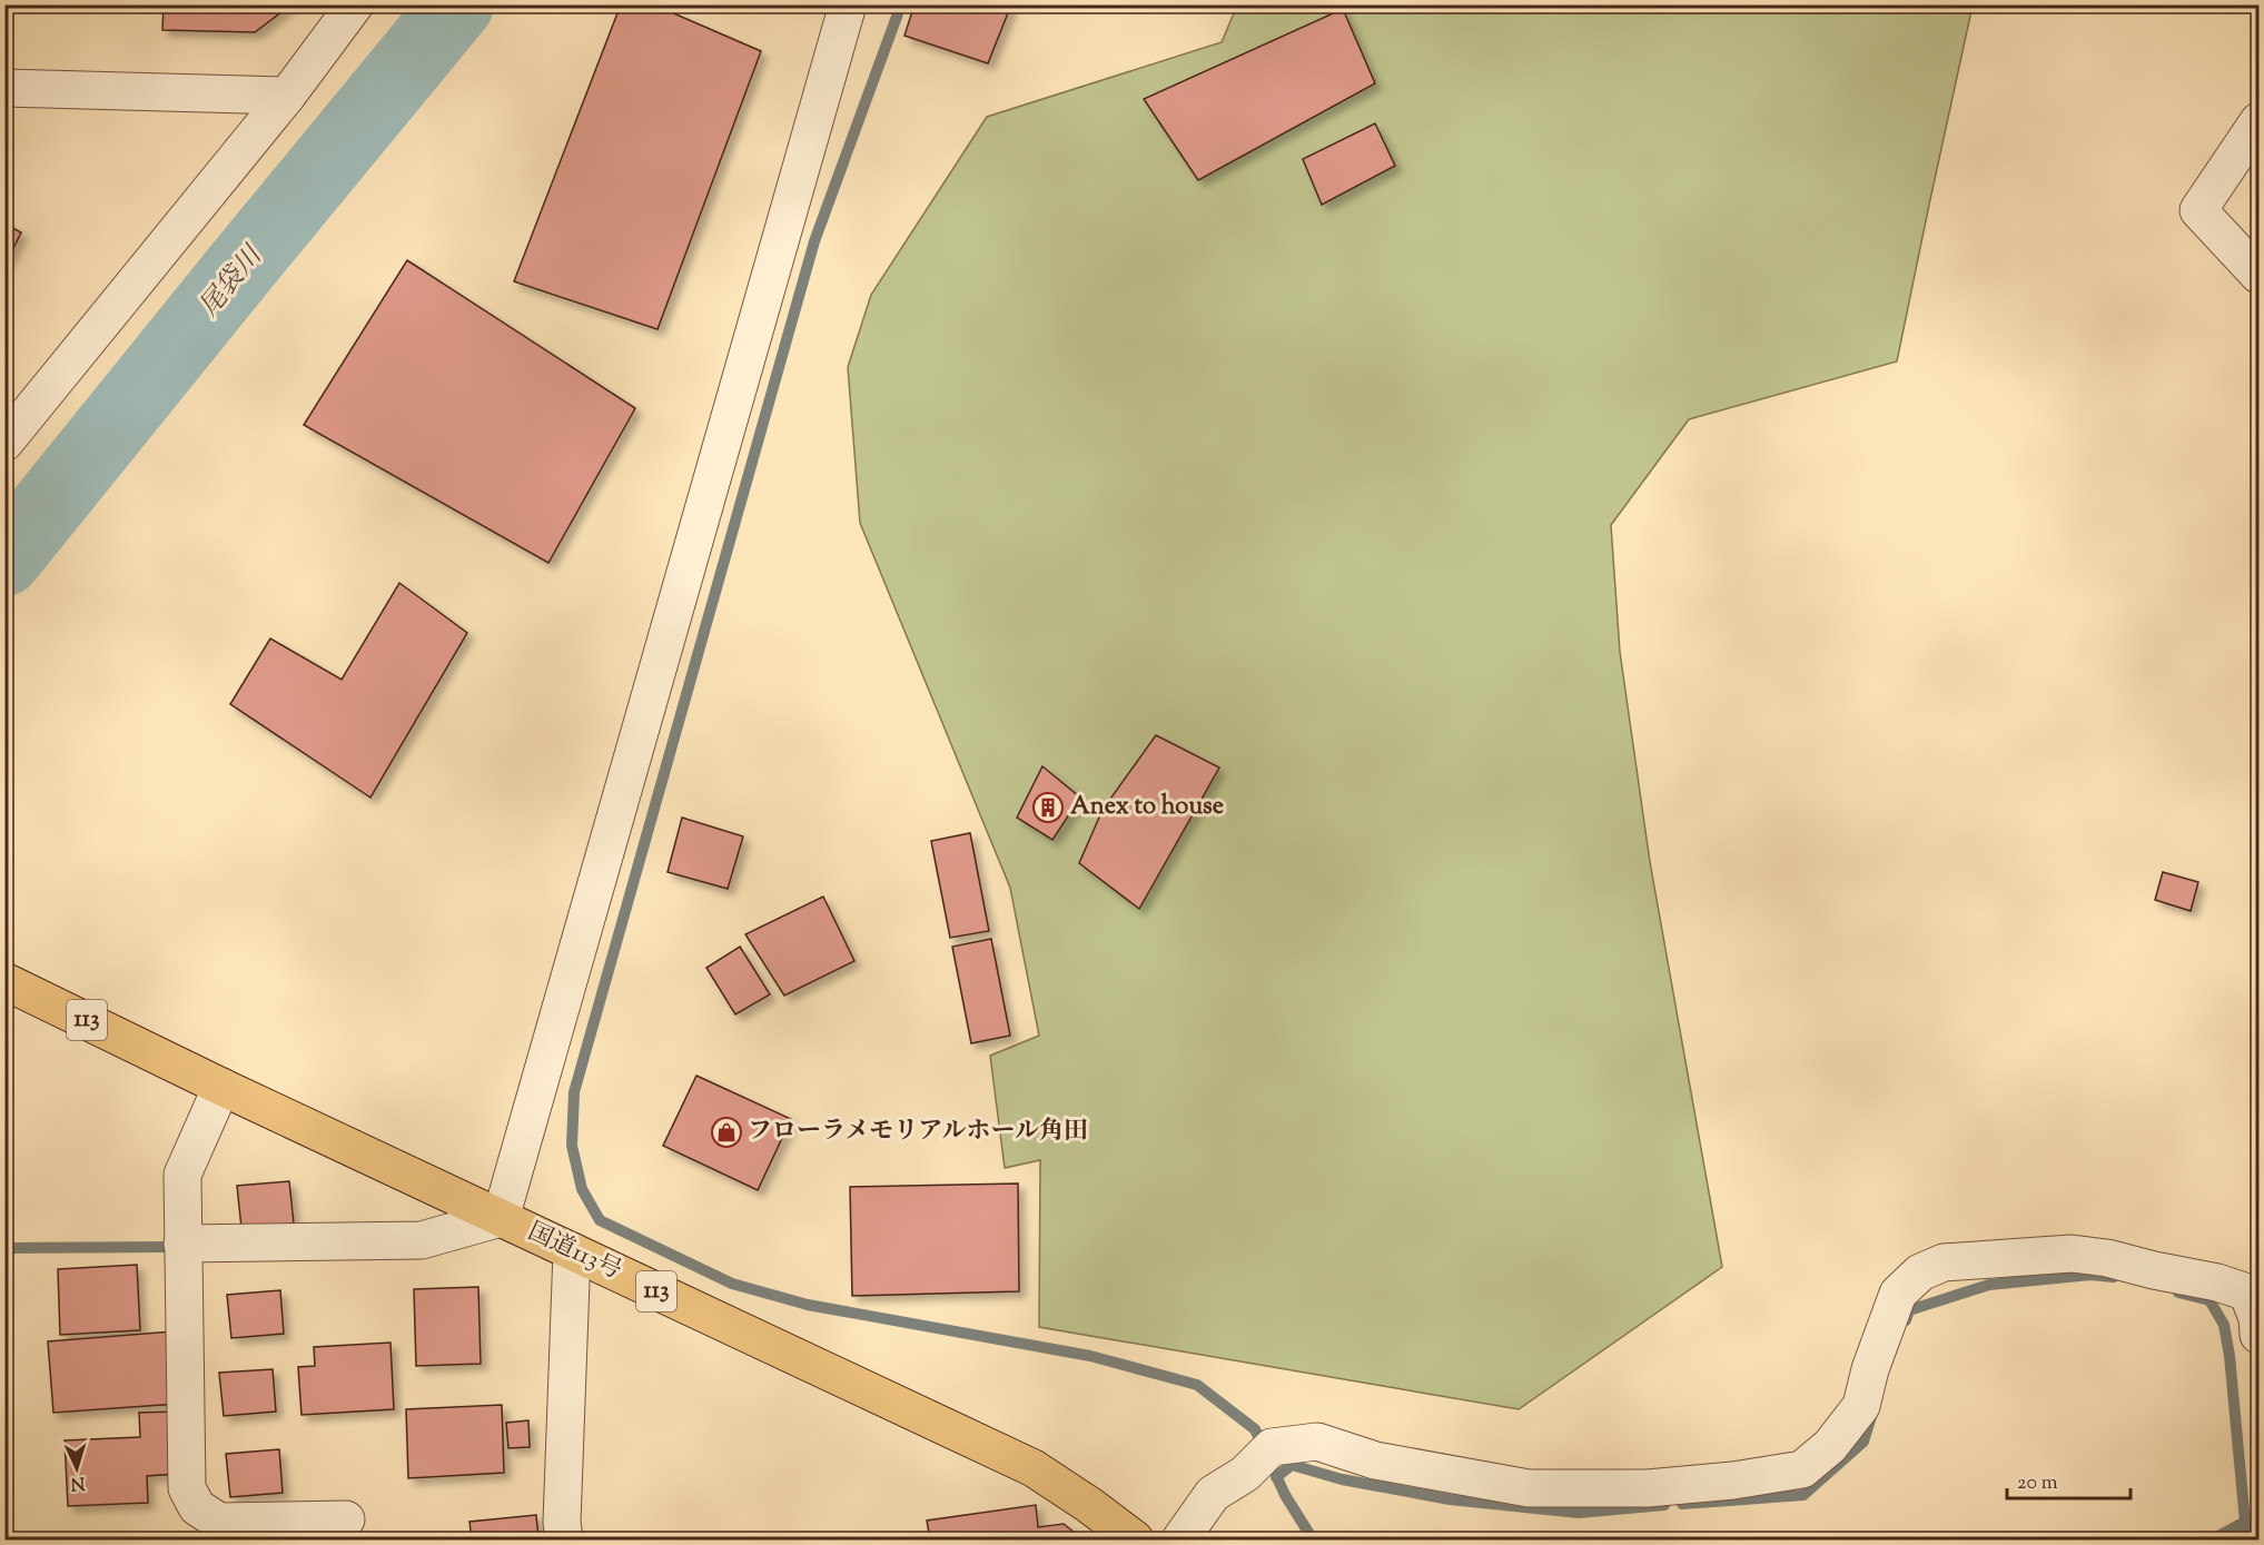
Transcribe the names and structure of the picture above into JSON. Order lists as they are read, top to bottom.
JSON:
{
  "streets": {
    "highway": ["113", "国道113号"]
  },
  "water": ["尾袋川"],
  "places": {
    "building": ["Anex to house"],
    "shop": ["フローラメモリアルホール角田"]
  },
  "scale_bar": "20 m",
  "north": "bottom"
}
